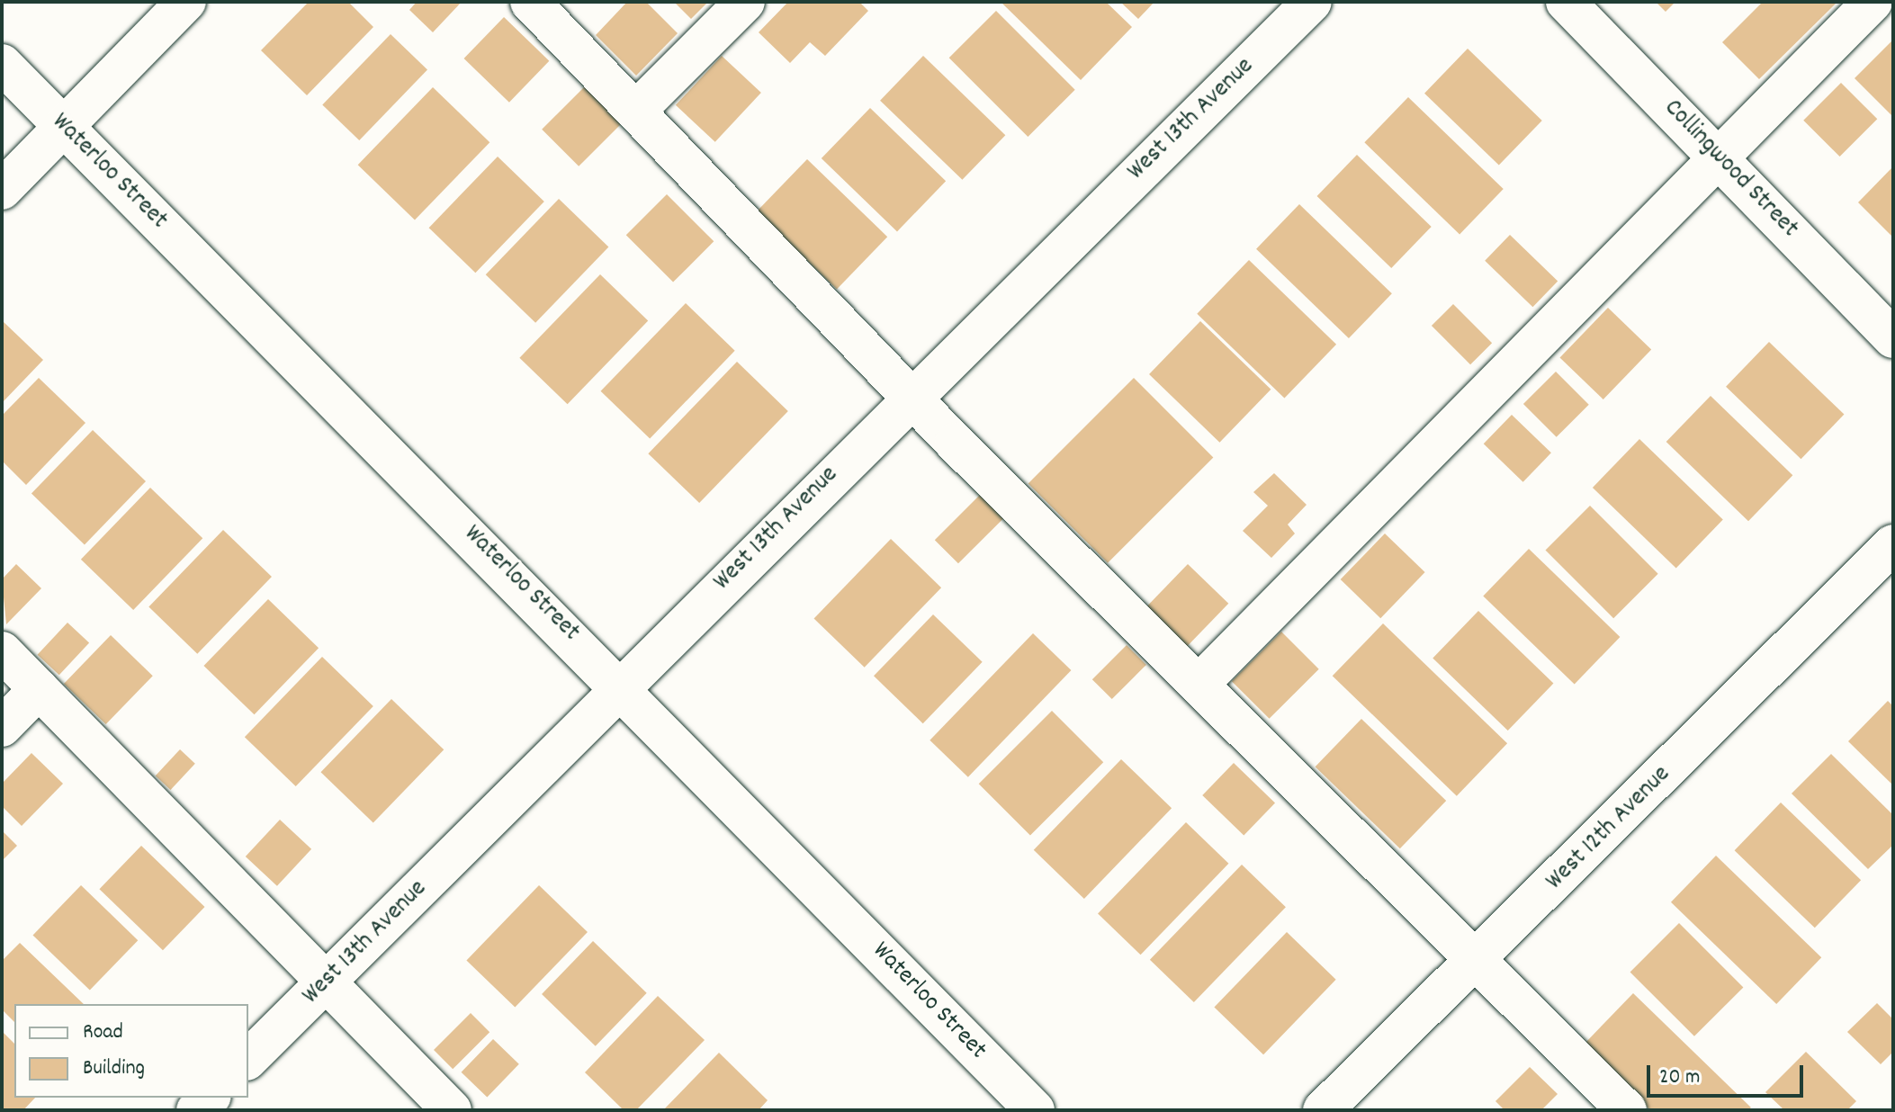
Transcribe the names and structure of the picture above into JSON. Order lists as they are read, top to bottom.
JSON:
{
  "streets": {
    "street": [
      "West 13th Avenue",
      "Collingwood Street",
      "Waterloo Street",
      "West 12th Avenue"
    ]
  },
  "crossings": [
    ["West 13th Avenue", "Waterloo Street"]
  ],
  "legend": ["Road", "Building"],
  "scale_bar": "20 m"
}
